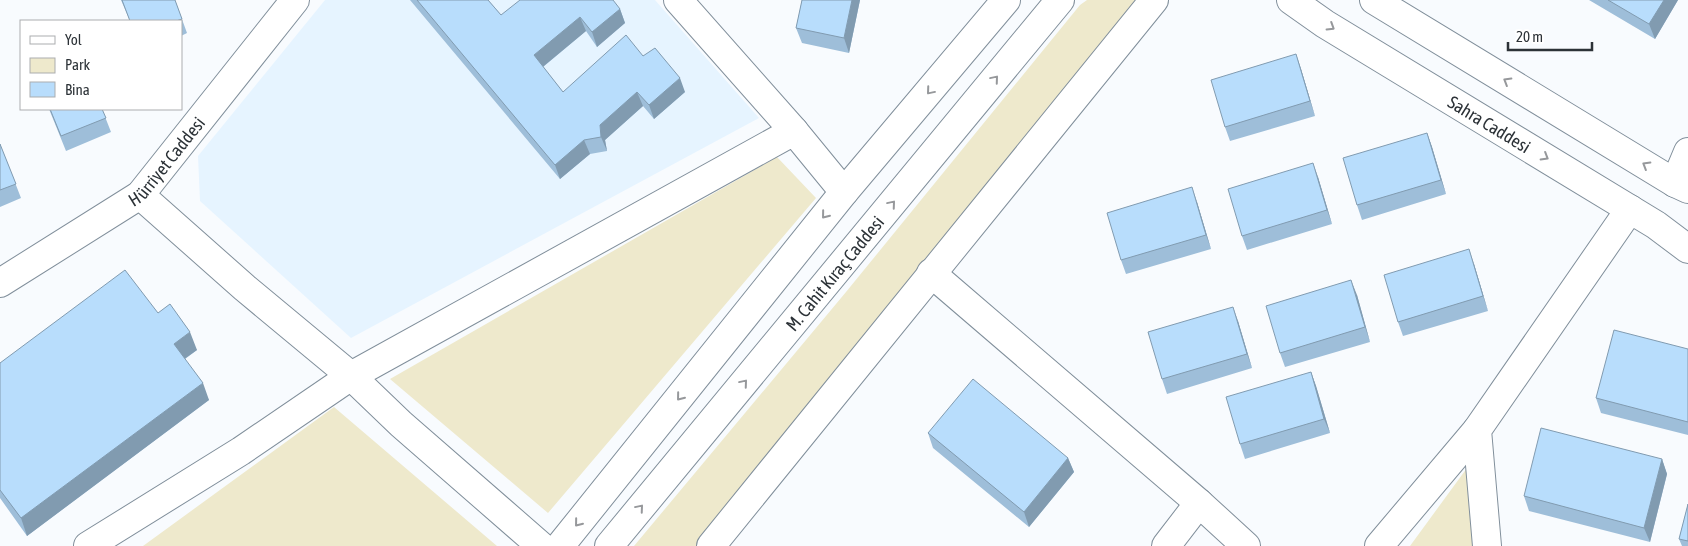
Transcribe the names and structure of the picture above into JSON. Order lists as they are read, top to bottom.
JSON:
{
  "streets": {
    "street": ["Sahra Caddesi", "Hürriyet Caddesi", "M. Cahit Kıraç Caddesi"]
  },
  "legend": ["Yol", "Park", "Bina"],
  "scale_bar": "20 m"
}
